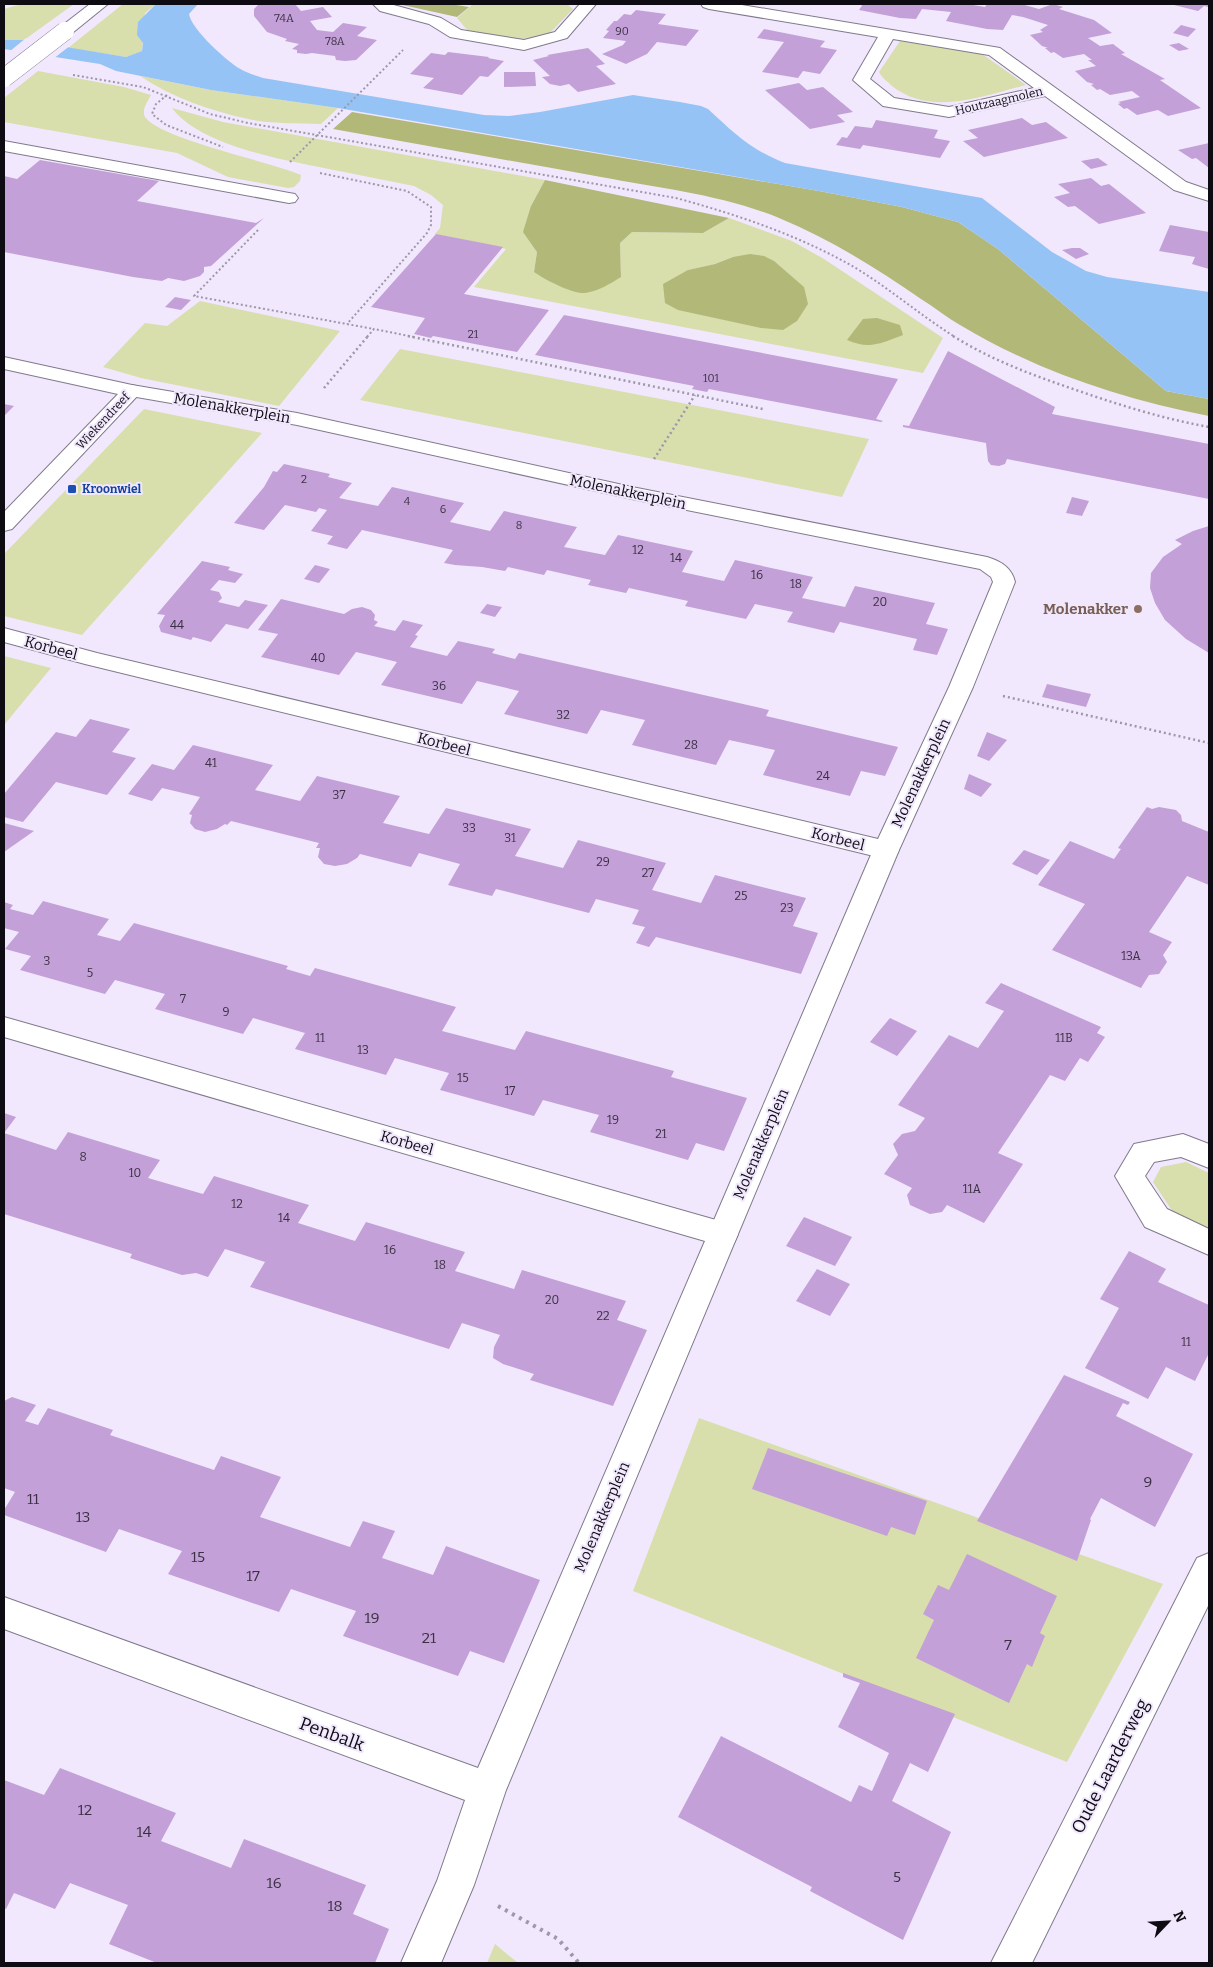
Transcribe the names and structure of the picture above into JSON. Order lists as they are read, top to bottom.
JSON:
{
  "streets": {
    "street": [
      "Houtzaagmolen",
      "Molenakkerplein",
      "Wiekendreef",
      "Korbeel",
      "Penbalk",
      "Oude Laarderweg"
    ]
  },
  "crossings": [
    ["Molenakkerplein", "Wiekendreef"],
    ["Molenakkerplein", "Korbeel"],
    ["Molenakkerplein", "Penbalk"]
  ],
  "places": {
    "transit": ["Kroonwiel"],
    "other": ["Molenakker"]
  },
  "house_numbers": [
    "74A",
    "90",
    "78A",
    "21",
    "101",
    "2",
    "4",
    "6",
    "8",
    "12",
    "14",
    "16",
    "18",
    "20",
    "44",
    "40",
    "36",
    "32",
    "28",
    "41",
    "24",
    "37",
    "33",
    "31",
    "29",
    "27",
    "25",
    "23",
    "13A",
    "3",
    "5",
    "7",
    "9",
    "11",
    "11B",
    "13",
    "15",
    "17",
    "19",
    "21",
    "8",
    "10",
    "11A",
    "12",
    "14",
    "16",
    "18",
    "20",
    "22",
    "11",
    "9",
    "11",
    "13",
    "15",
    "17",
    "19",
    "21",
    "7",
    "12",
    "14",
    "5",
    "16",
    "18"
  ],
  "north": "top right"
}
